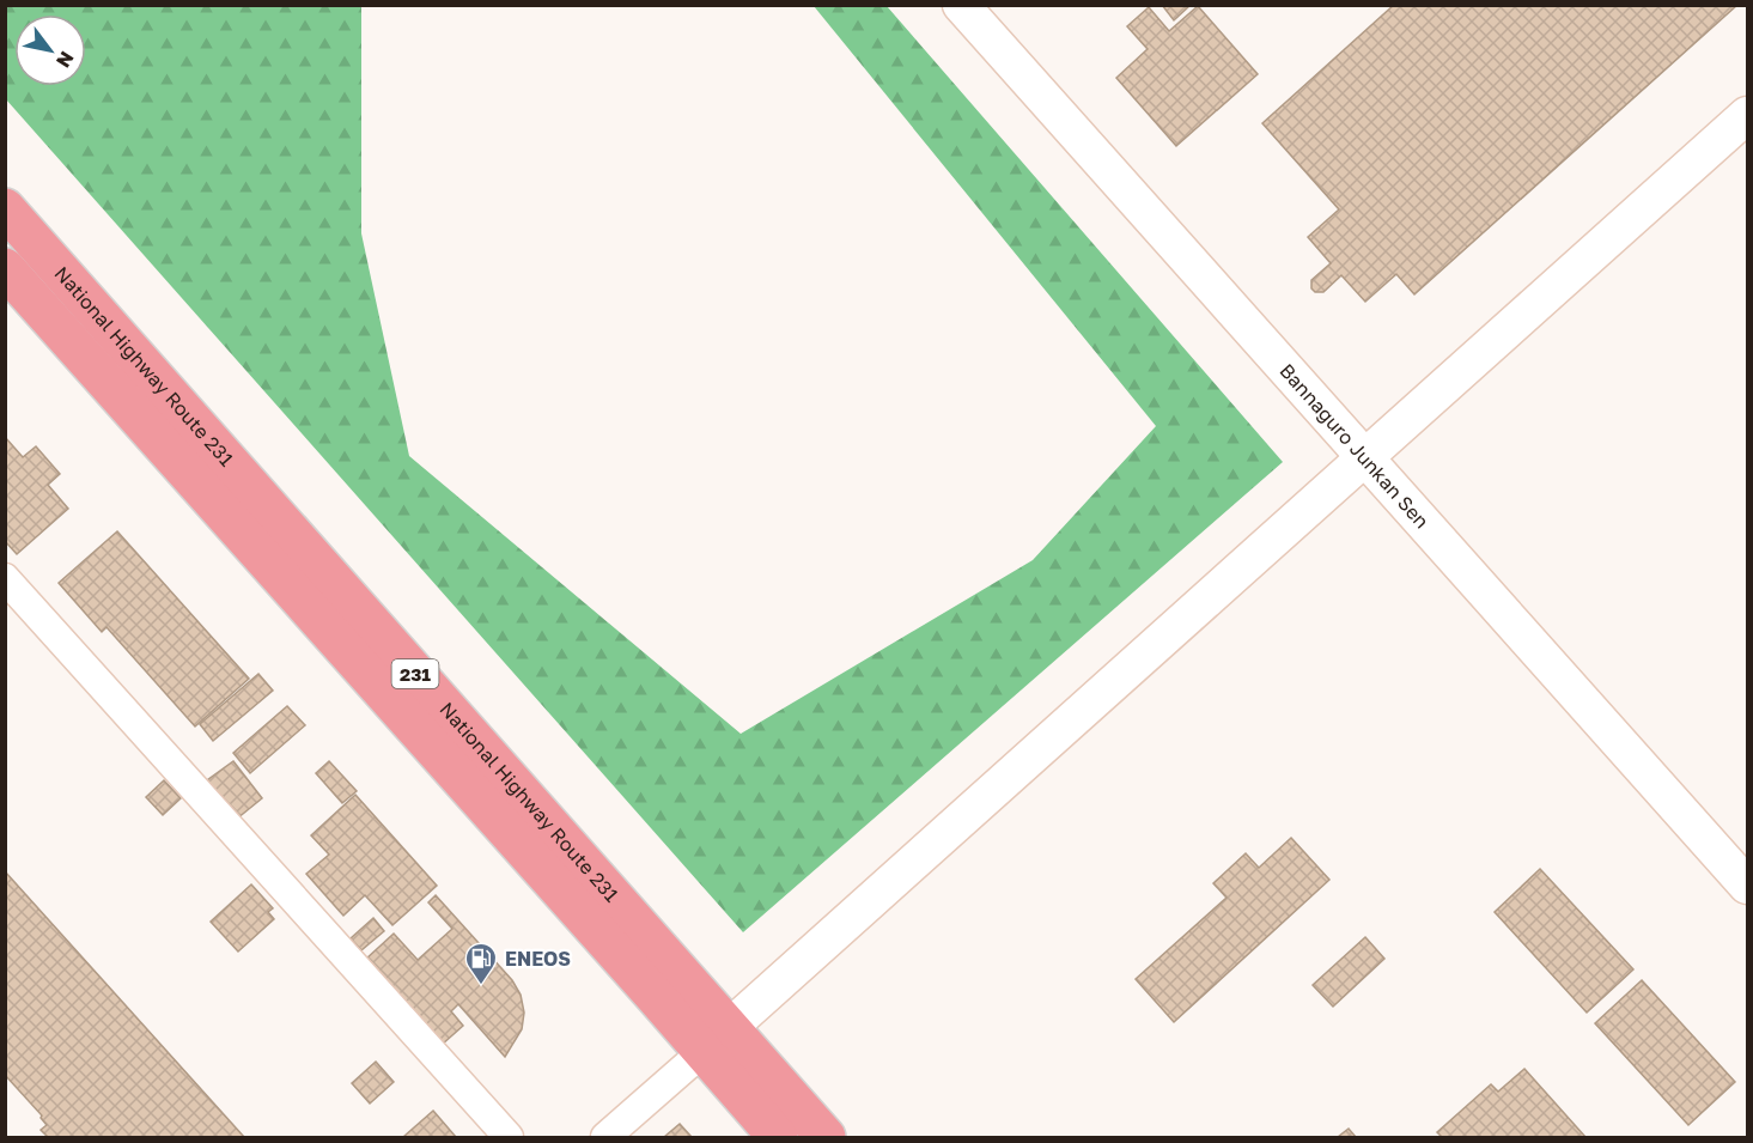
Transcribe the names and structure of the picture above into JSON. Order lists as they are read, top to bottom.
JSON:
{
  "streets": {
    "highway": ["National Highway Route 231", "231"],
    "street": ["Bannaguro Junkan Sen"]
  },
  "places": {
    "fuel station": ["ENEOS"]
  },
  "north": "bottom right"
}
